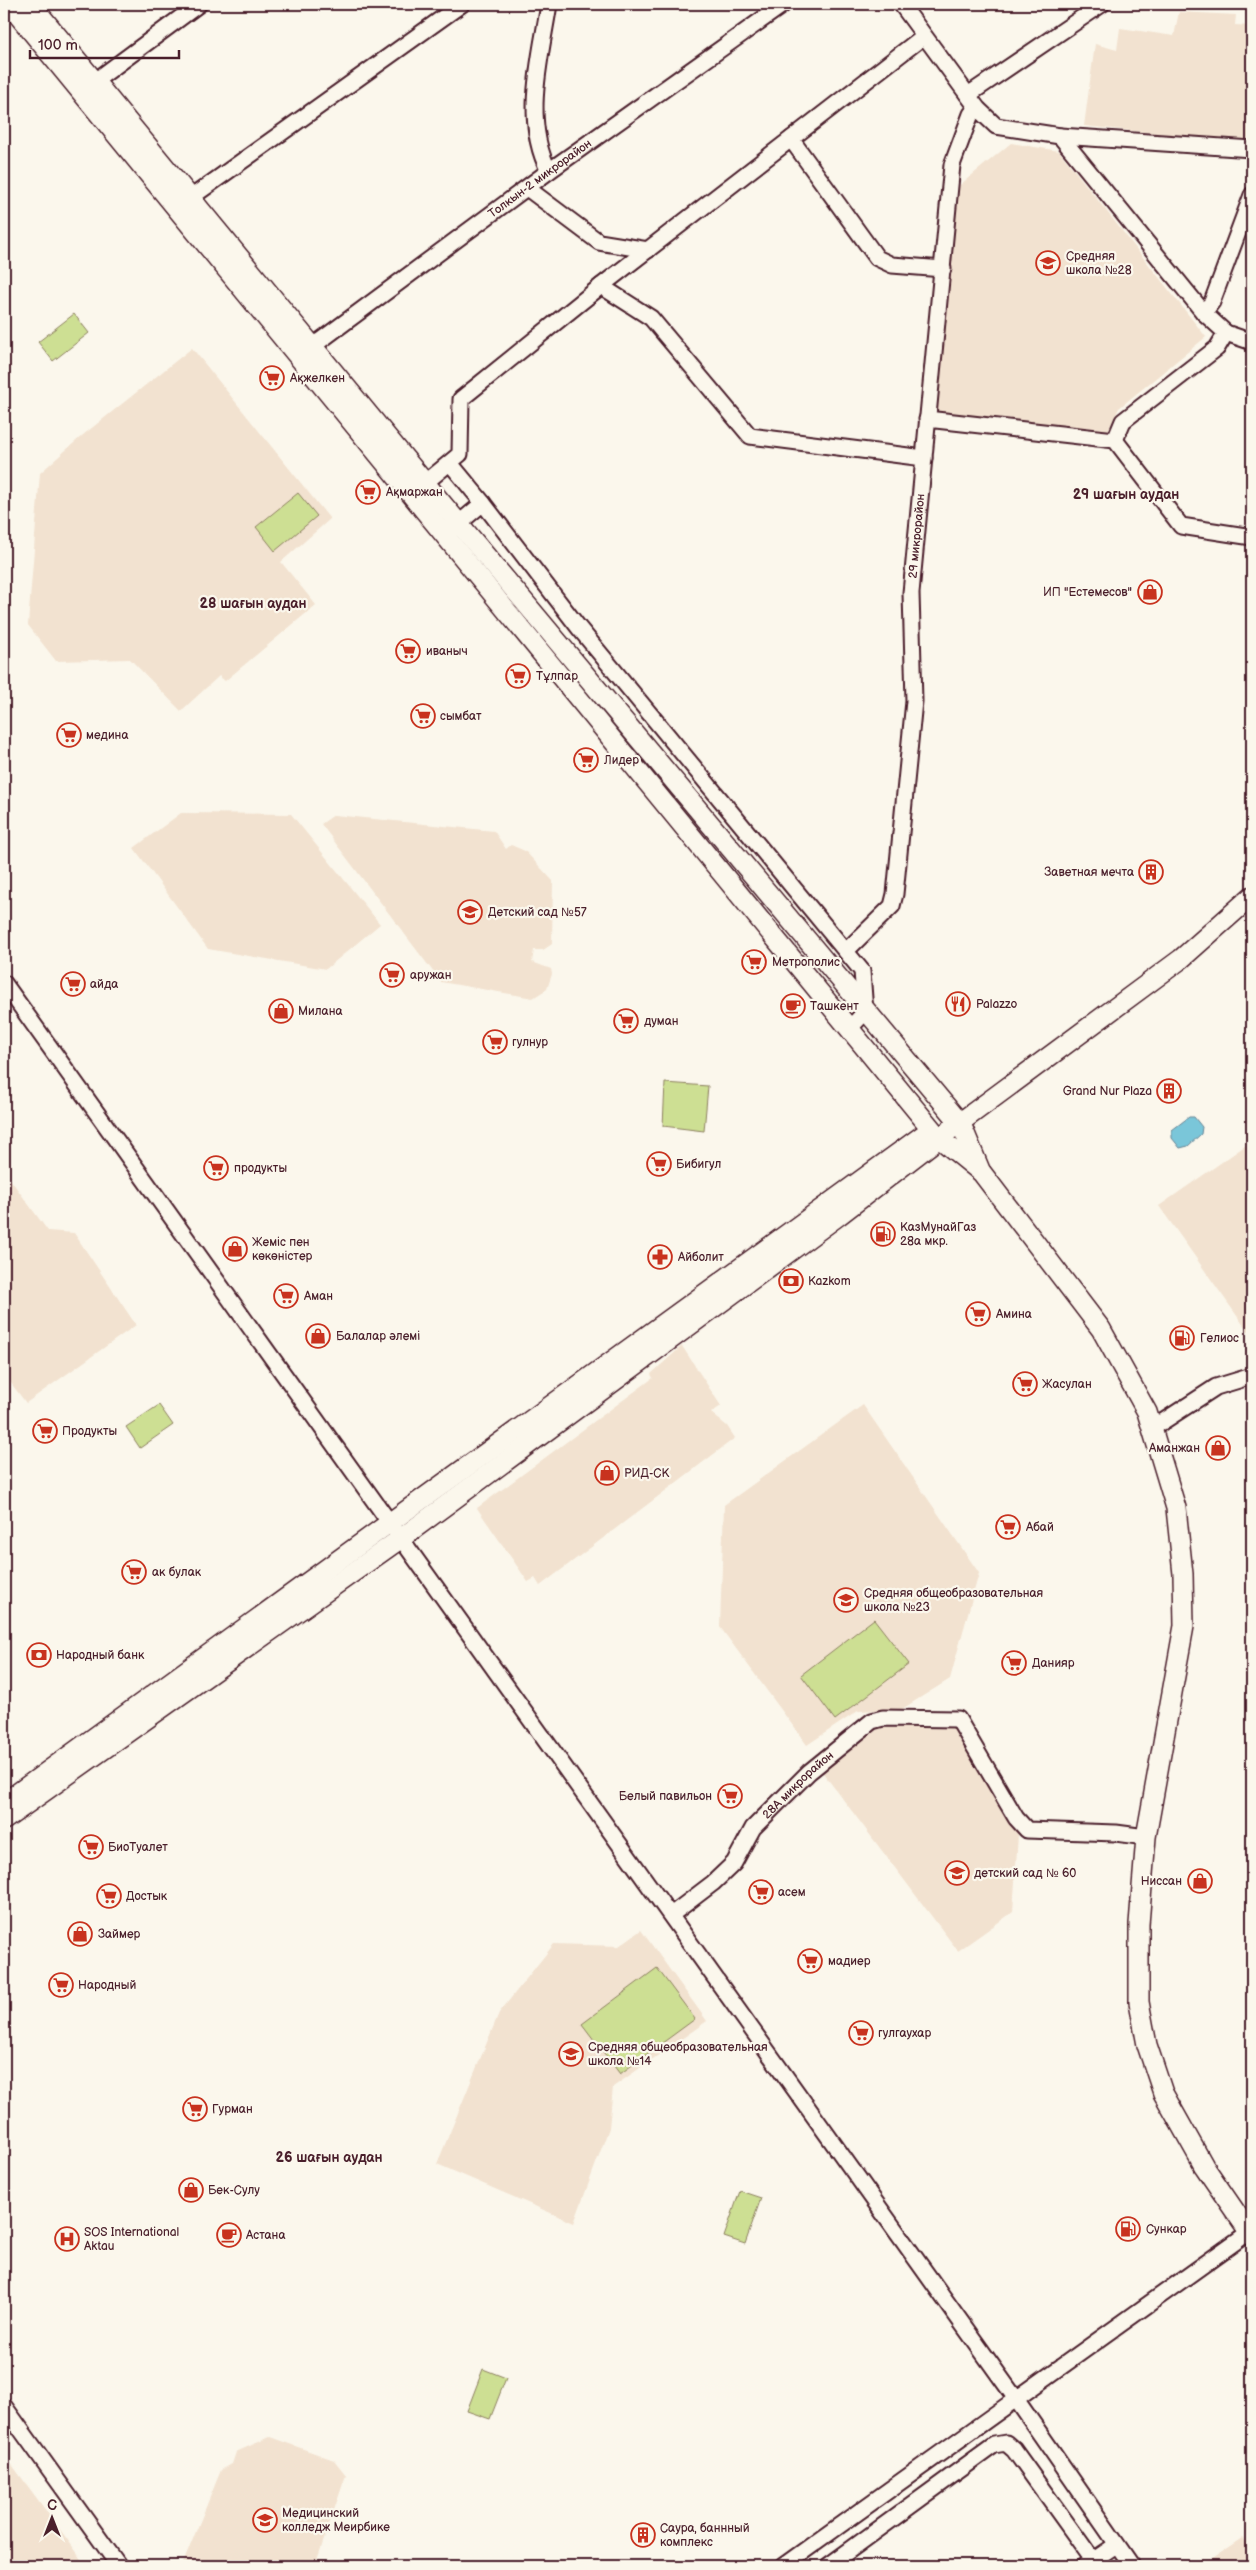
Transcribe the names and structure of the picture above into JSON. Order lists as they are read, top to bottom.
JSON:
{
  "streets": {
    "street": ["Толкын-2 микрорайон", "29 микрорайон", "28А микрорайон"]
  },
  "districts": ["29 шағын аудан", "28 шағын аудан", "26 шағын аудан"],
  "places": {
    "school or university": [
      "Средняя школа №28",
      "Детский сад №57",
      "Средняя общеобразовательная школа №23",
      "детский сад № 60",
      "Cредняя общеобразовательная школа №14",
      "Медицинский колледж Меирбике"
    ],
    "supermarket": [
      "Ақжелкен",
      "Ақмаржан",
      "иваныч",
      "Тұлпар",
      "сымбат",
      "медина",
      "Лидер",
      "Метрополис",
      "аружан",
      "айда",
      "думан",
      "гулнур",
      "Бибигул",
      "продукты",
      "Аман",
      "Амина",
      "Жасулан",
      "Продукты",
      "Абай",
      "ак булак",
      "Данияр",
      "Белый павильон",
      "БиоТуалет",
      "асем",
      "Достык",
      "мадиер",
      "Народный",
      "гулгаухар",
      "Гурман"
    ],
    "shop": [
      "ИП \"Естемесов\"",
      "Милана",
      "Жеміс пен көкөністер",
      "Балалар әлемі",
      "Аманжан",
      "РИД-СК",
      "Ниссан",
      "Займер",
      "Бек-Сулу"
    ],
    "building": ["Заветная мечта", "Grand Nur Plaza", "Саура, баннный комплекс"],
    "restaurant": ["Palazzo"],
    "cafe": ["Ташкент", "Астана"],
    "fuel station": ["КазМунайГаз 28а мкр.", "Гелиос", "Сункар"],
    "pharmacy": ["Айболит"],
    "bank": ["Kazkom", "Народный банк"],
    "hospital": ["SOS International Aktau"]
  },
  "scale_bar": "100 m",
  "north": "top"
}
